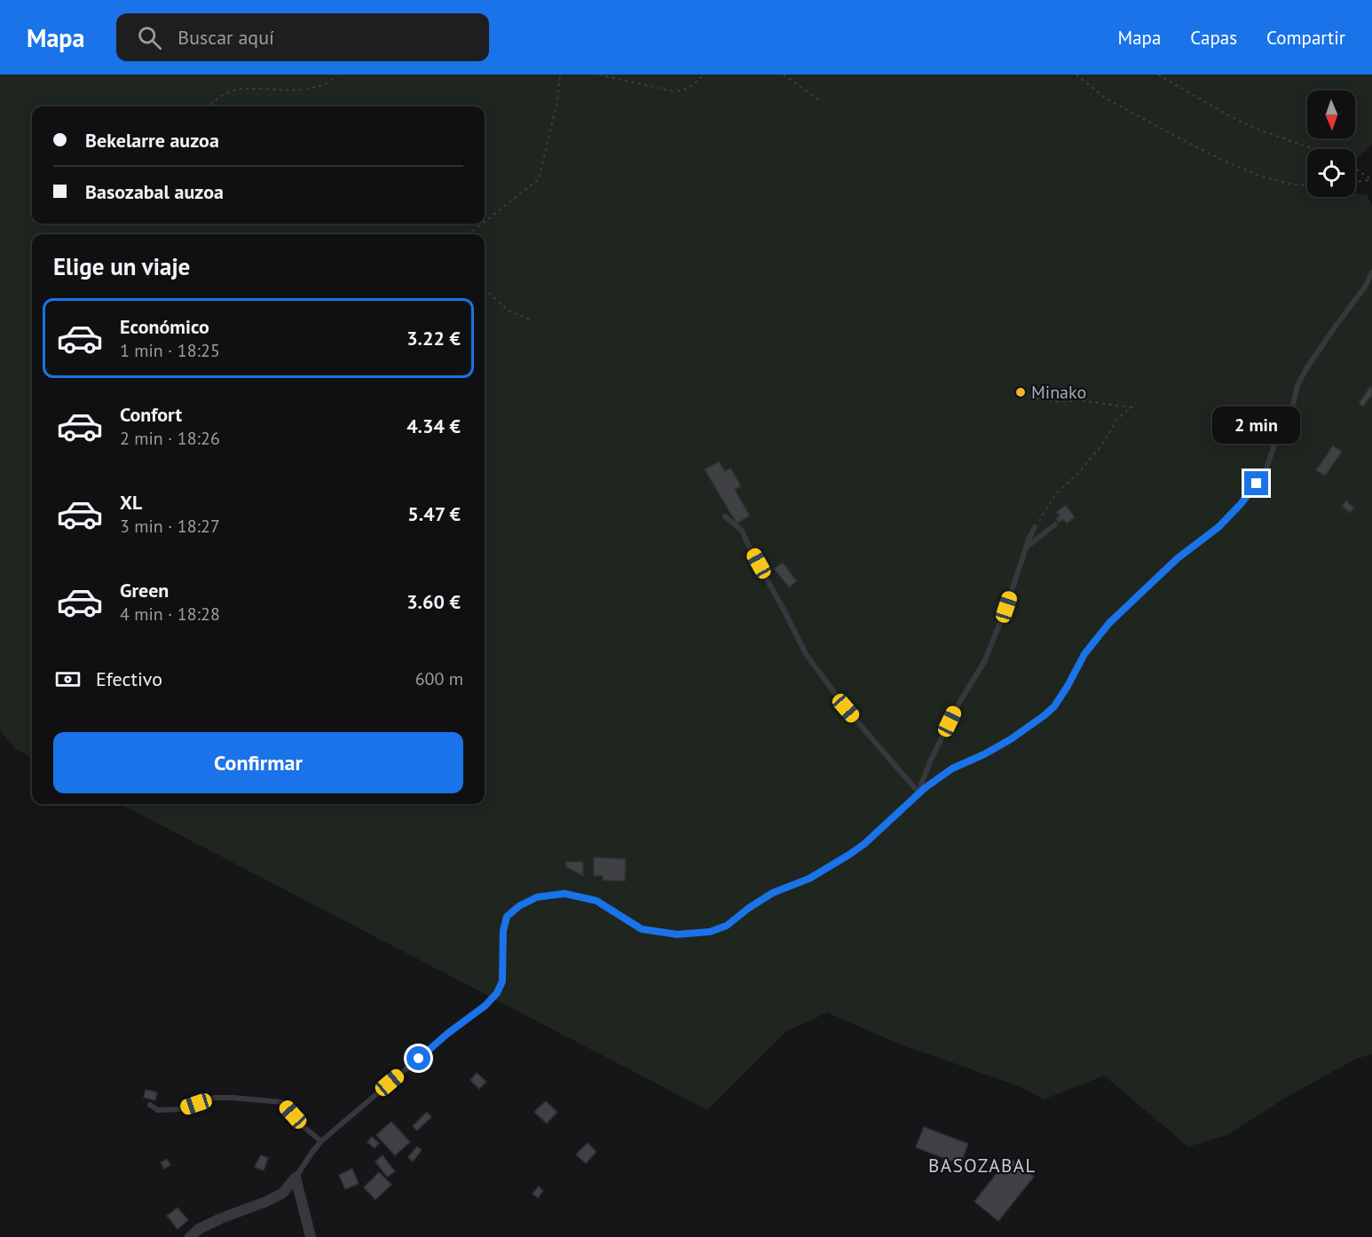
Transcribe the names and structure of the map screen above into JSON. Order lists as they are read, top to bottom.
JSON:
{
  "districts": ["BASOZABAL"],
  "places": ["Minako"],
  "north": "bottom",
  "page": {
    "header": "Mapa",
    "search": "Buscar aquí",
    "nav": ["Mapa", "Capas", "Compartir"],
    "banner": ["Bekelarre auzoa", "Basozabal auzoa"],
    "heading": "Elige un viaje",
    "list": [
      {
        "name": "Económico",
        "note": "1 min · 18:25",
        "value": "3.22 €"
      },
      {
        "name": "Confort",
        "note": "2 min · 18:26",
        "value": "4.34 €"
      },
      {
        "name": "XL",
        "note": "3 min · 18:27",
        "value": "5.47 €"
      },
      {
        "name": "Green",
        "note": "4 min · 18:28",
        "value": "3.60 €"
      }
    ],
    "bubble": "2 min",
    "pay": ["Efectivo", "600 m"],
    "buttons": "Confirmar"
  }
}
